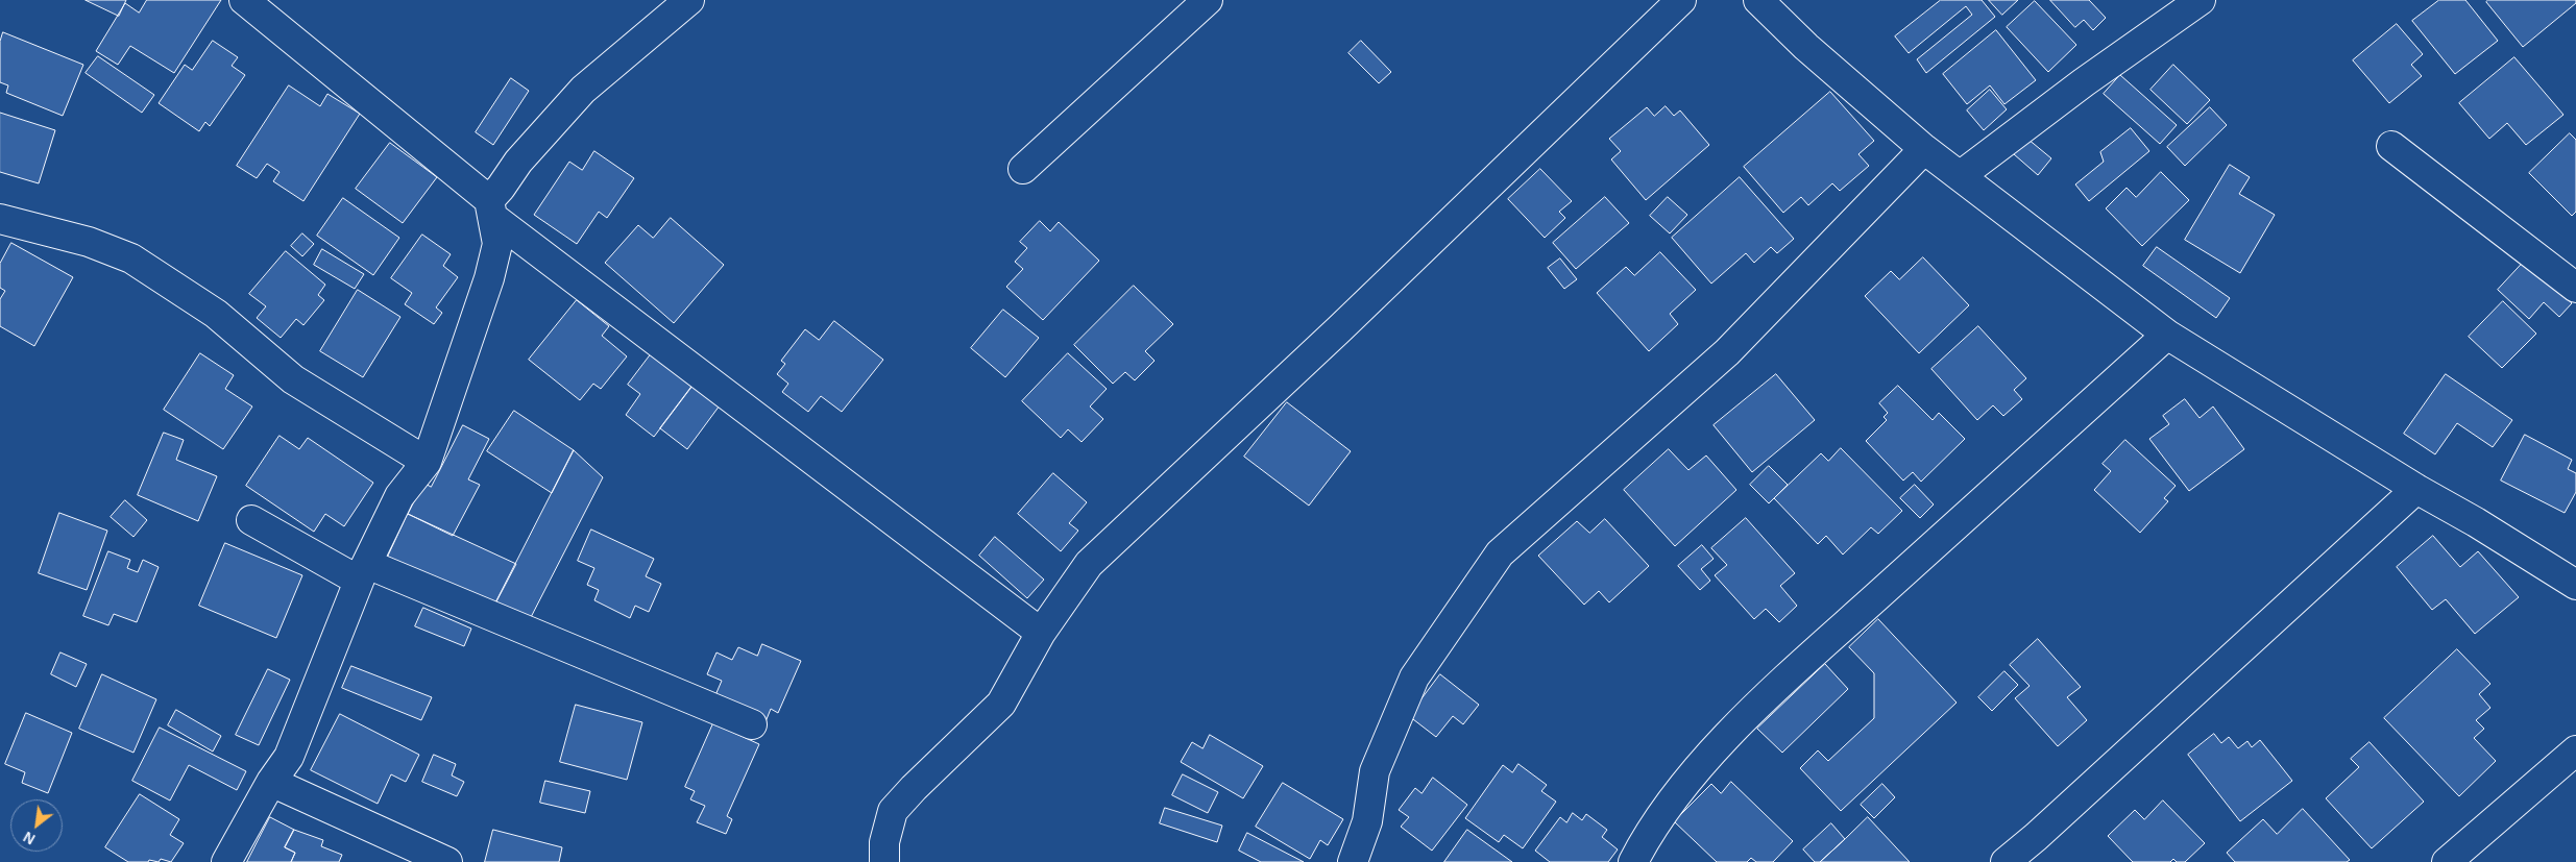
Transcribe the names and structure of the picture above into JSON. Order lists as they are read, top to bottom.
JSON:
{
  "north": "bottom left"
}
